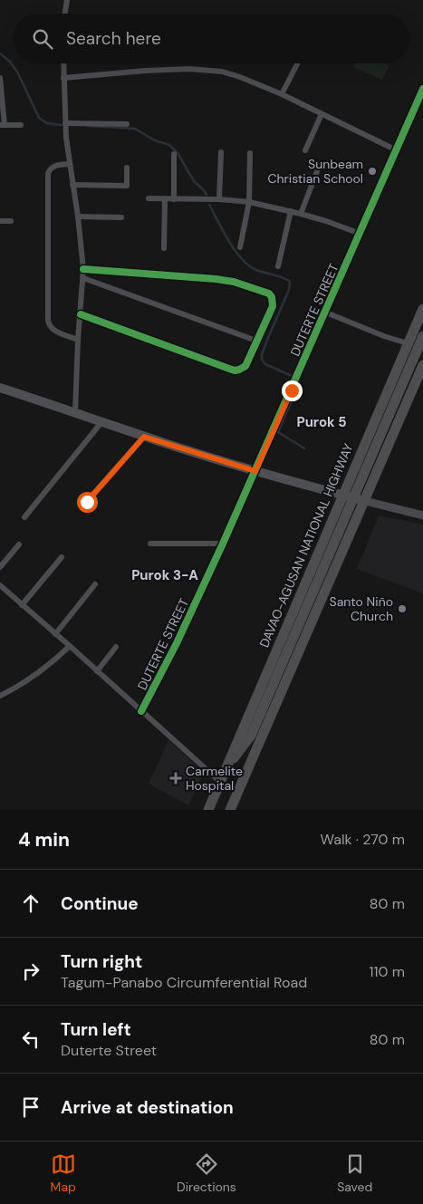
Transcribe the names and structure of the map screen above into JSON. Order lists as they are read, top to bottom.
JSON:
{
  "streets": {
    "highway": ["DAVAO-AGUSAN NATIONAL HIGHWAY"],
    "street": ["DUTERTE STREET"]
  },
  "districts": ["Purok 5", "Purok 3-A"],
  "places": {
    "other": ["Sunbeam Christian School", "Santo Niño Church"],
    "health": ["Carmelite Hospital"]
  },
  "page": {
    "search": "Search here",
    "heading": ["4 min", "Walk · 270 m"],
    "list": [
      ["Continue", "80 m"],
      ["Turn right", "Tagum-Panabo Circumferential Road", "110 m"],
      ["Turn left", "Duterte Street", "80 m"],
      "Arrive at destination"
    ],
    "nav": ["Map", "Directions", "Saved"]
  }
}
